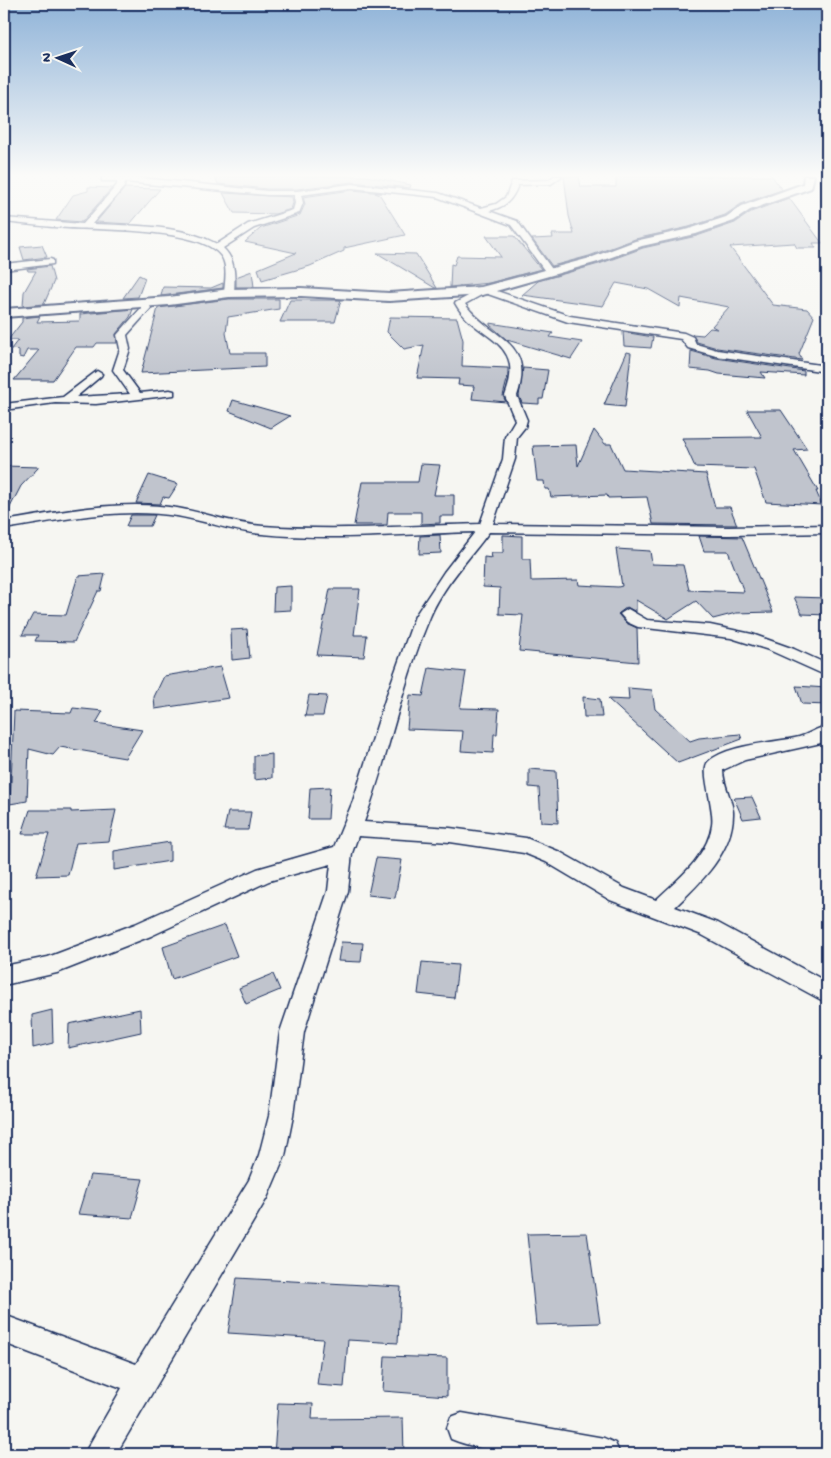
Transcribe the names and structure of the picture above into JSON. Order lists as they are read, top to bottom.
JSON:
{
  "north": "left"
}
